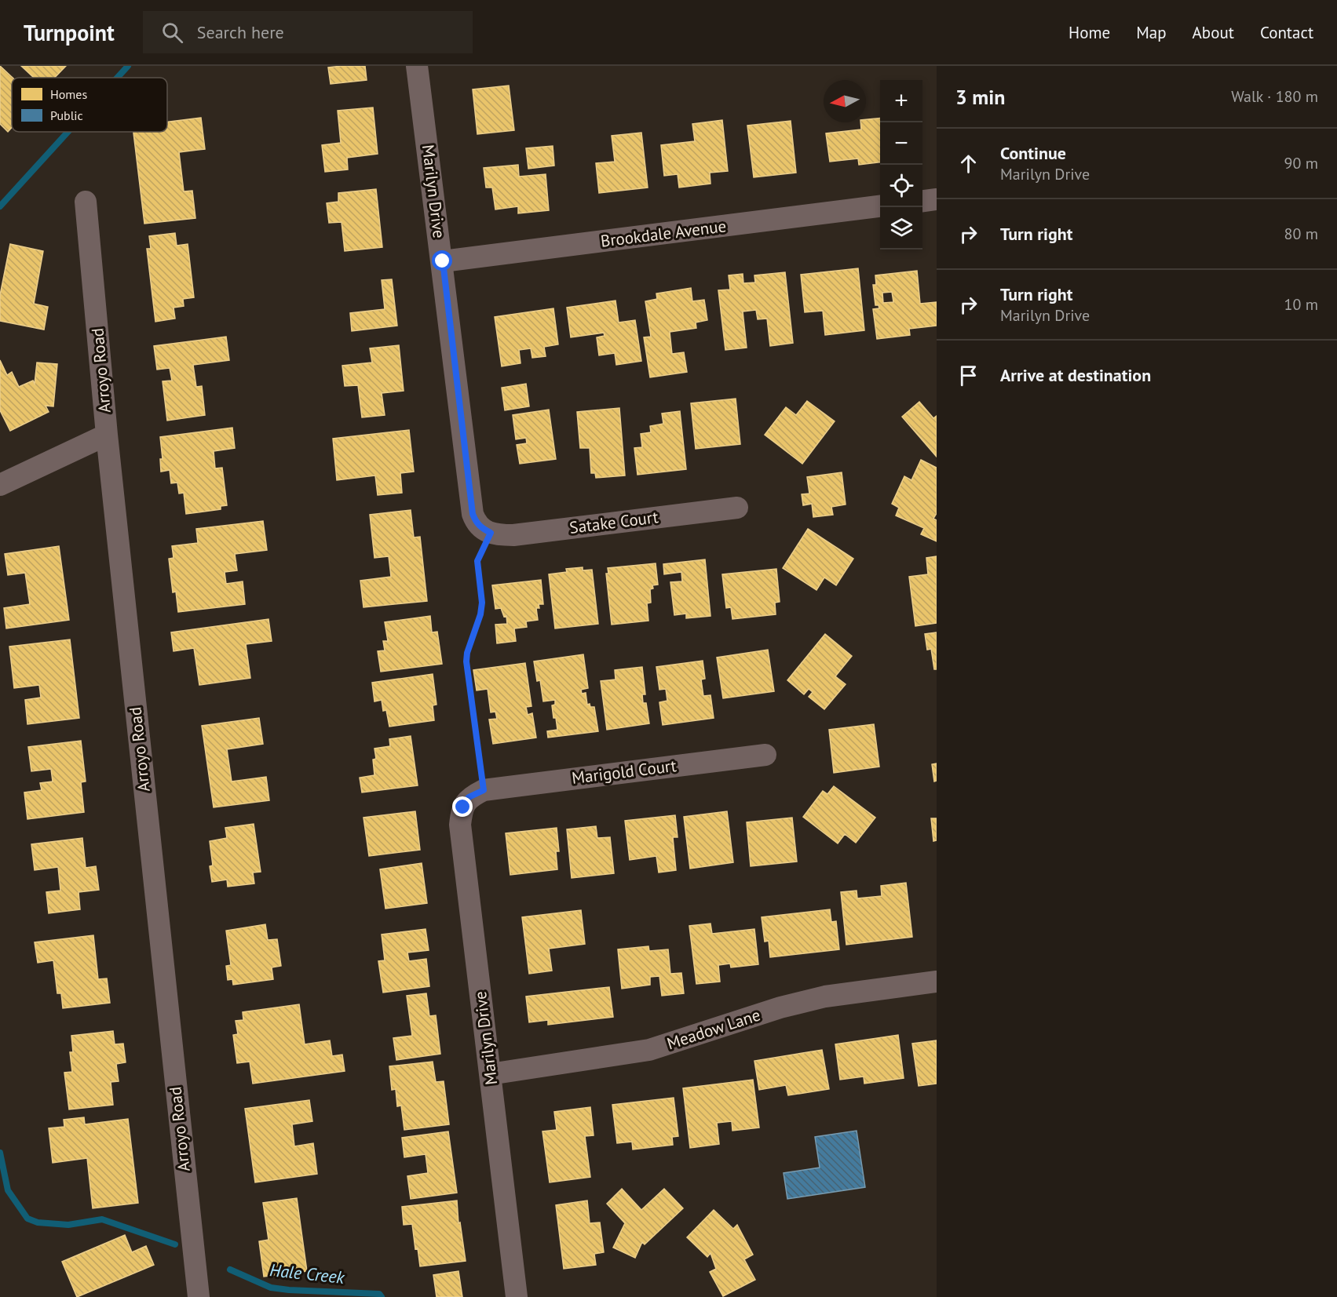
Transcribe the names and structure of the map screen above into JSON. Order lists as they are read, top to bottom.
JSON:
{
  "streets": {
    "street": [
      "Marilyn Drive",
      "Brookdale Avenue",
      "Arroyo Road",
      "Satake Court",
      "Marigold Court",
      "Meadow Lane"
    ]
  },
  "crossings": [
    ["Marilyn Drive", "Brookdale Avenue"],
    ["Marilyn Drive", "Satake Court"],
    ["Marilyn Drive", "Marigold Court"],
    ["Marilyn Drive", "Meadow Lane"]
  ],
  "water": ["Hale Creek"],
  "legend": ["Homes", "Public"],
  "north": "left",
  "page": {
    "header": "Turnpoint",
    "search": "Search here",
    "nav": [
      "Home",
      "Map",
      "About",
      "Contact"
    ],
    "heading": ["3 min", "Walk · 180 m"],
    "map_buttons": ["+", "−"],
    "list": [
      ["Continue", "Marilyn Drive", "90 m"],
      ["Turn right", "80 m"],
      ["Turn right", "Marilyn Drive", "10 m"],
      "Arrive at destination"
    ]
  }
}
